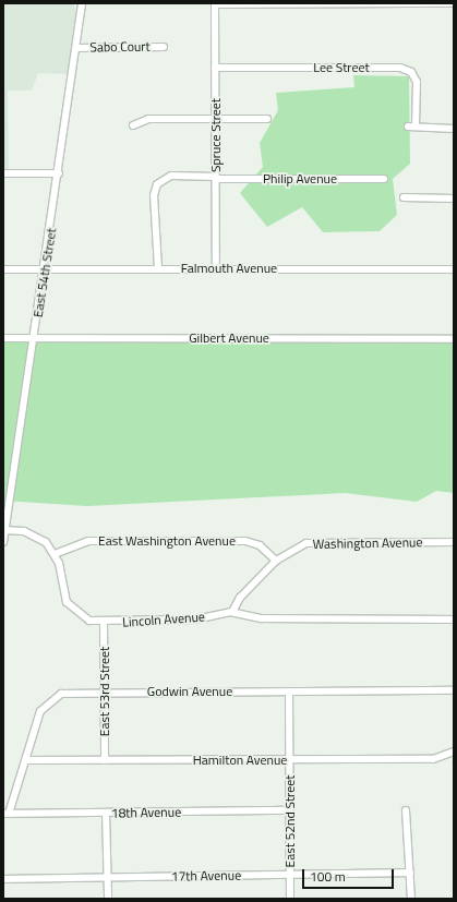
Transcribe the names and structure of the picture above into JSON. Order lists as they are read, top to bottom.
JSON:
{
  "streets": {
    "street": [
      "Sabo Court",
      "Lee Street",
      "Spruce Street",
      "Philip Avenue",
      "Falmouth Avenue",
      "East 54th Street",
      "Gilbert Avenue",
      "East Washington Avenue",
      "Washington Avenue",
      "Lincoln Avenue",
      "East 53rd Street",
      "Godwin Avenue",
      "Hamilton Avenue",
      "18th Avenue",
      "East 52nd Street",
      "17th Avenue"
    ]
  },
  "crossings": [
    ["Sabo Court", "East 54th Street"],
    ["Lee Street", "Spruce Street"],
    ["Spruce Street", "Philip Avenue"],
    ["Spruce Street", "Falmouth Avenue"],
    ["Philip Avenue", "Falmouth Avenue"],
    ["Falmouth Avenue", "East 54th Street"],
    ["East 54th Street", "Gilbert Avenue"],
    ["East Washington Avenue", "Washington Avenue"],
    ["East Washington Avenue", "Lincoln Avenue"],
    ["Washington Avenue", "Lincoln Avenue"],
    ["Lincoln Avenue", "East 53rd Street"],
    ["East 53rd Street", "Godwin Avenue"],
    ["East 53rd Street", "Hamilton Avenue"],
    ["Godwin Avenue", "Hamilton Avenue"],
    ["Godwin Avenue", "18th Avenue"],
    ["Godwin Avenue", "East 52nd Street"],
    ["Hamilton Avenue", "East 52nd Street"],
    ["18th Avenue", "East 52nd Street"],
    ["East 52nd Street", "17th Avenue"]
  ],
  "scale_bar": "100 m"
}
